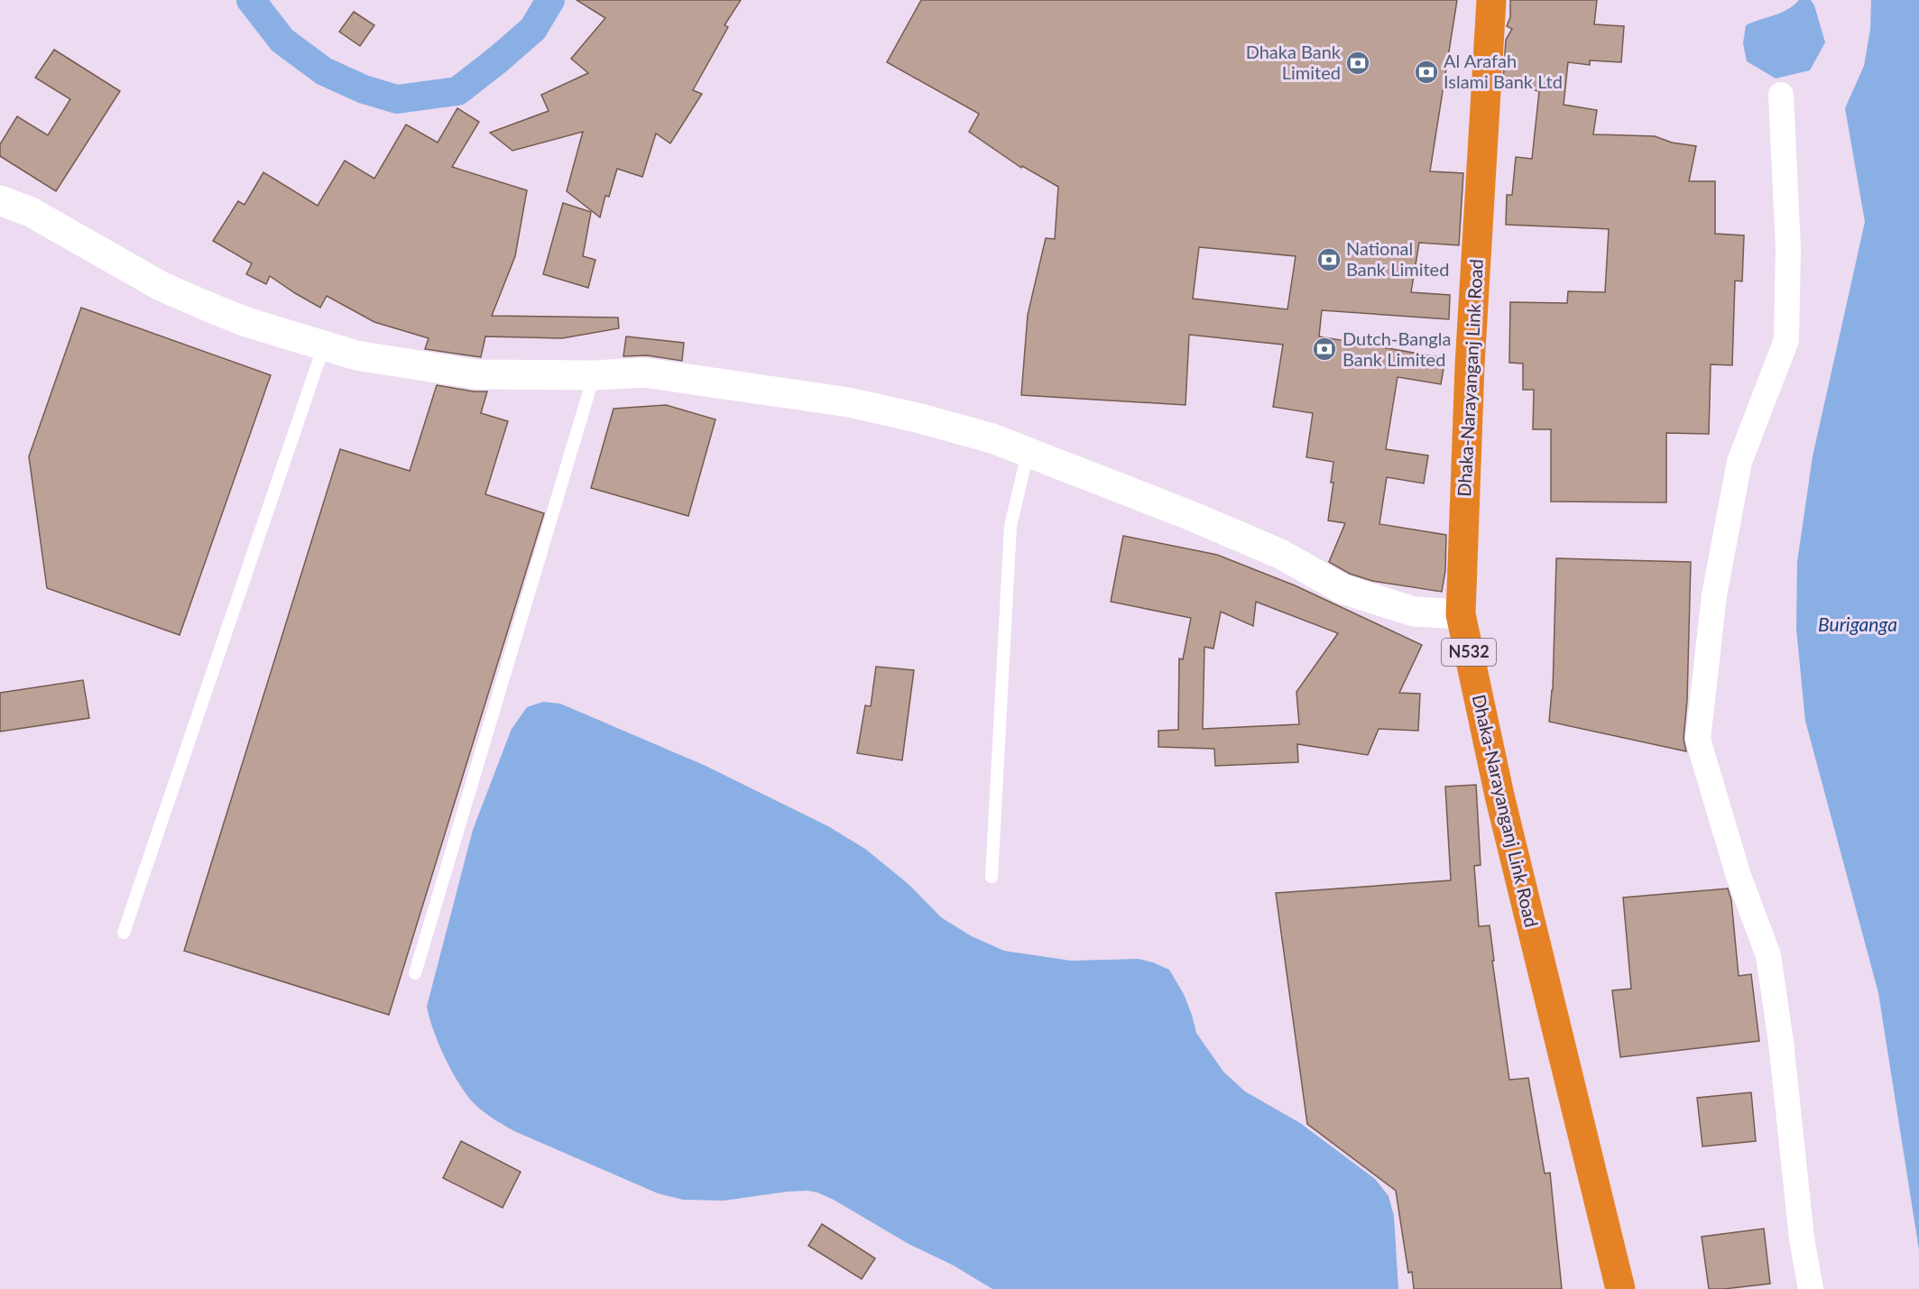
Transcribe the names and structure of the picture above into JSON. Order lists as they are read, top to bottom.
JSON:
{
  "streets": {
    "highway": ["Dhaka-Narayanganj Link Road", "N532"]
  },
  "water": ["Buriganga"],
  "places": {
    "bank": [
      "Dhaka Bank Limited",
      "Al Arafah Islami Bank Ltd",
      "National Bank Limited",
      "Dutch-Bangla Bank Limited"
    ]
  }
}
